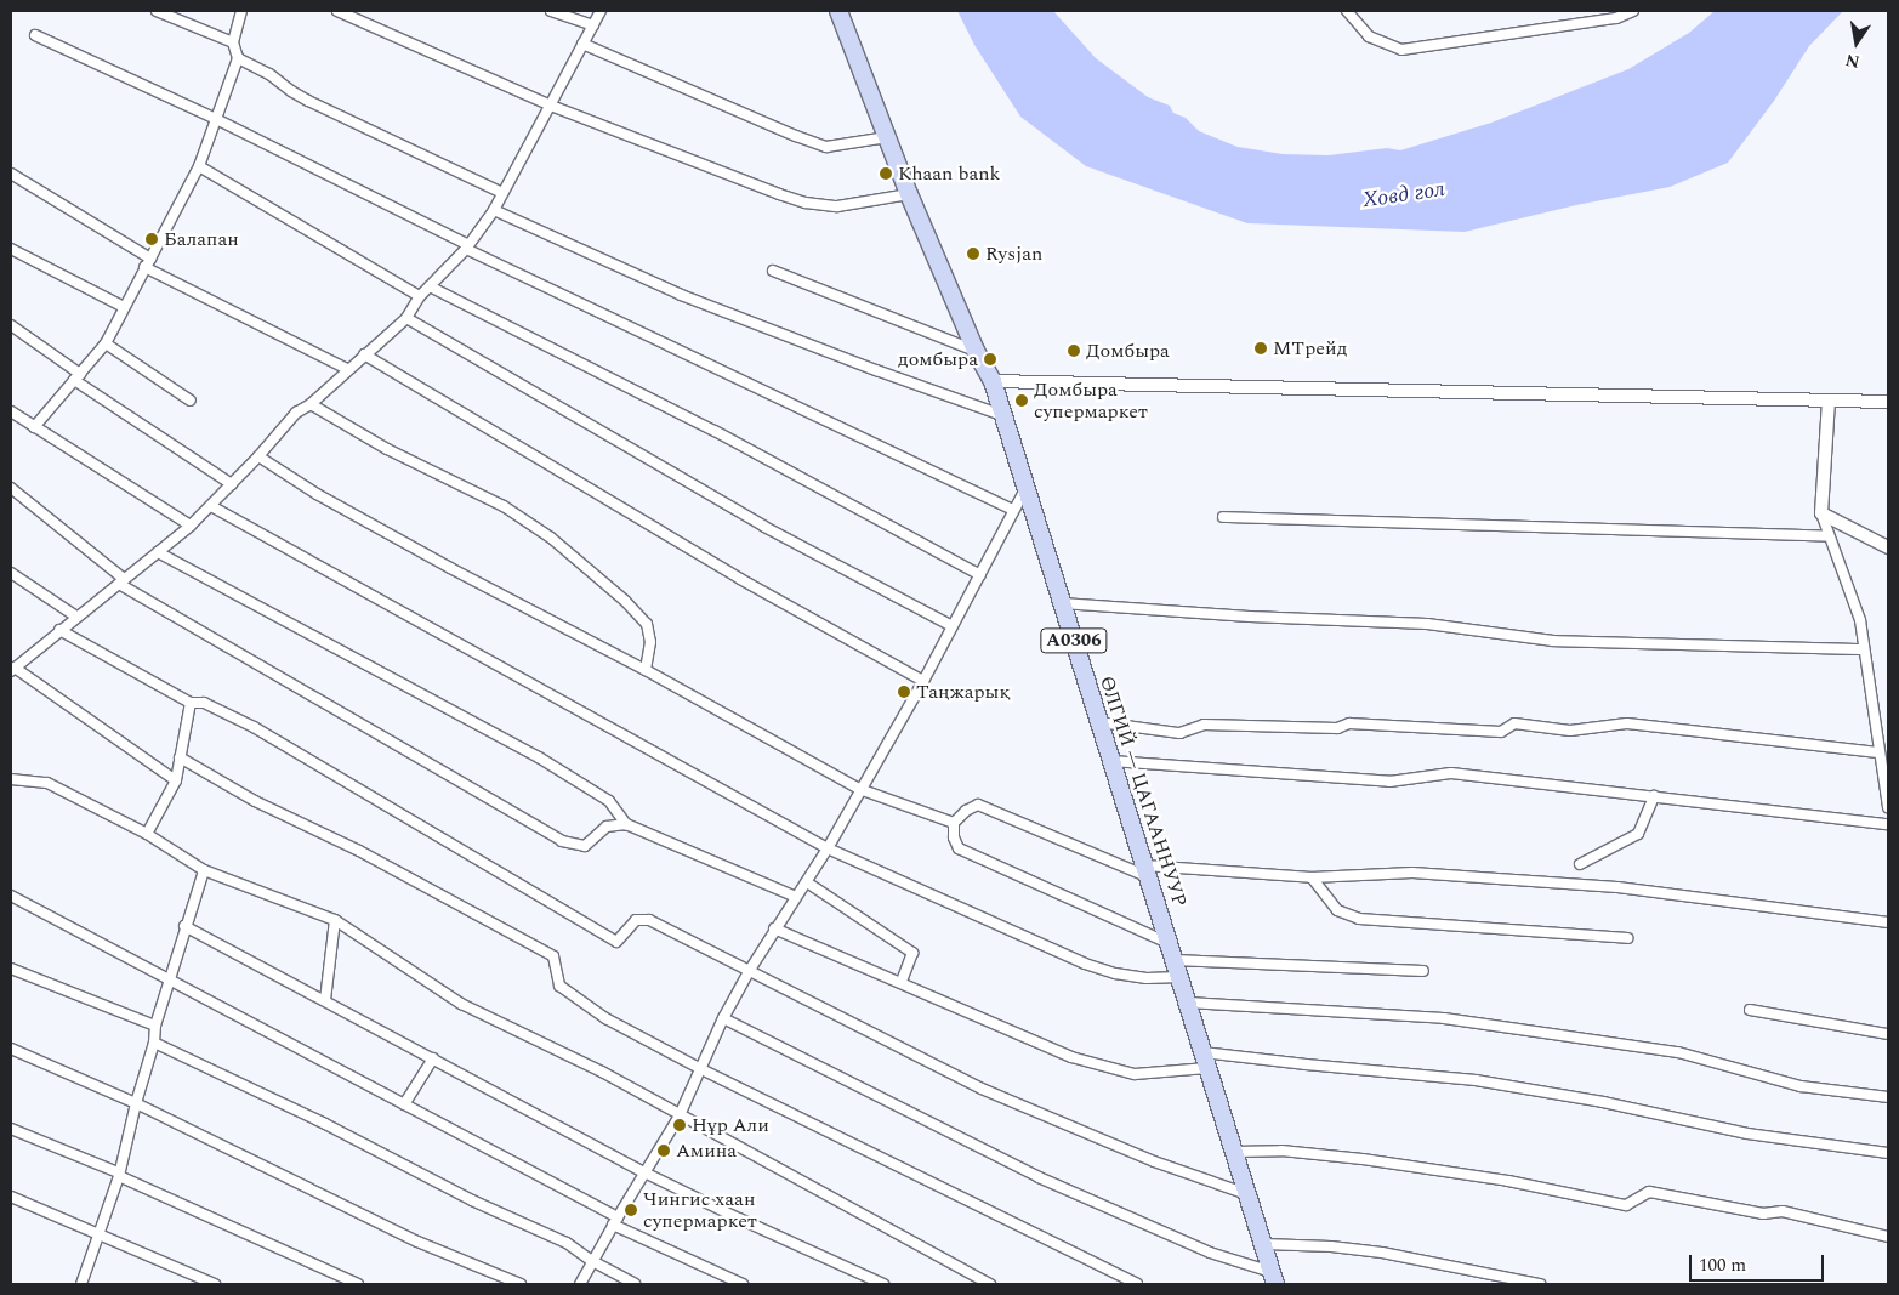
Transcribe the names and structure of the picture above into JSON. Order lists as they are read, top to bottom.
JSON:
{
  "streets": {
    "highway": ["A0306", "ӨЛГИЙ — ЦАГААННУУР"]
  },
  "water": ["Ховд гол"],
  "places": [
    "Khaan bank",
    "Балапан",
    "Rysjan",
    "MTрейд",
    "Домбыра",
    "домбыра",
    "Домбыра супермаркет",
    "Таңжарық",
    "Нұр Али",
    "Амина",
    "Чингис хаан супермаркет"
  ],
  "scale_bar": "100 m",
  "north": "bottom"
}
